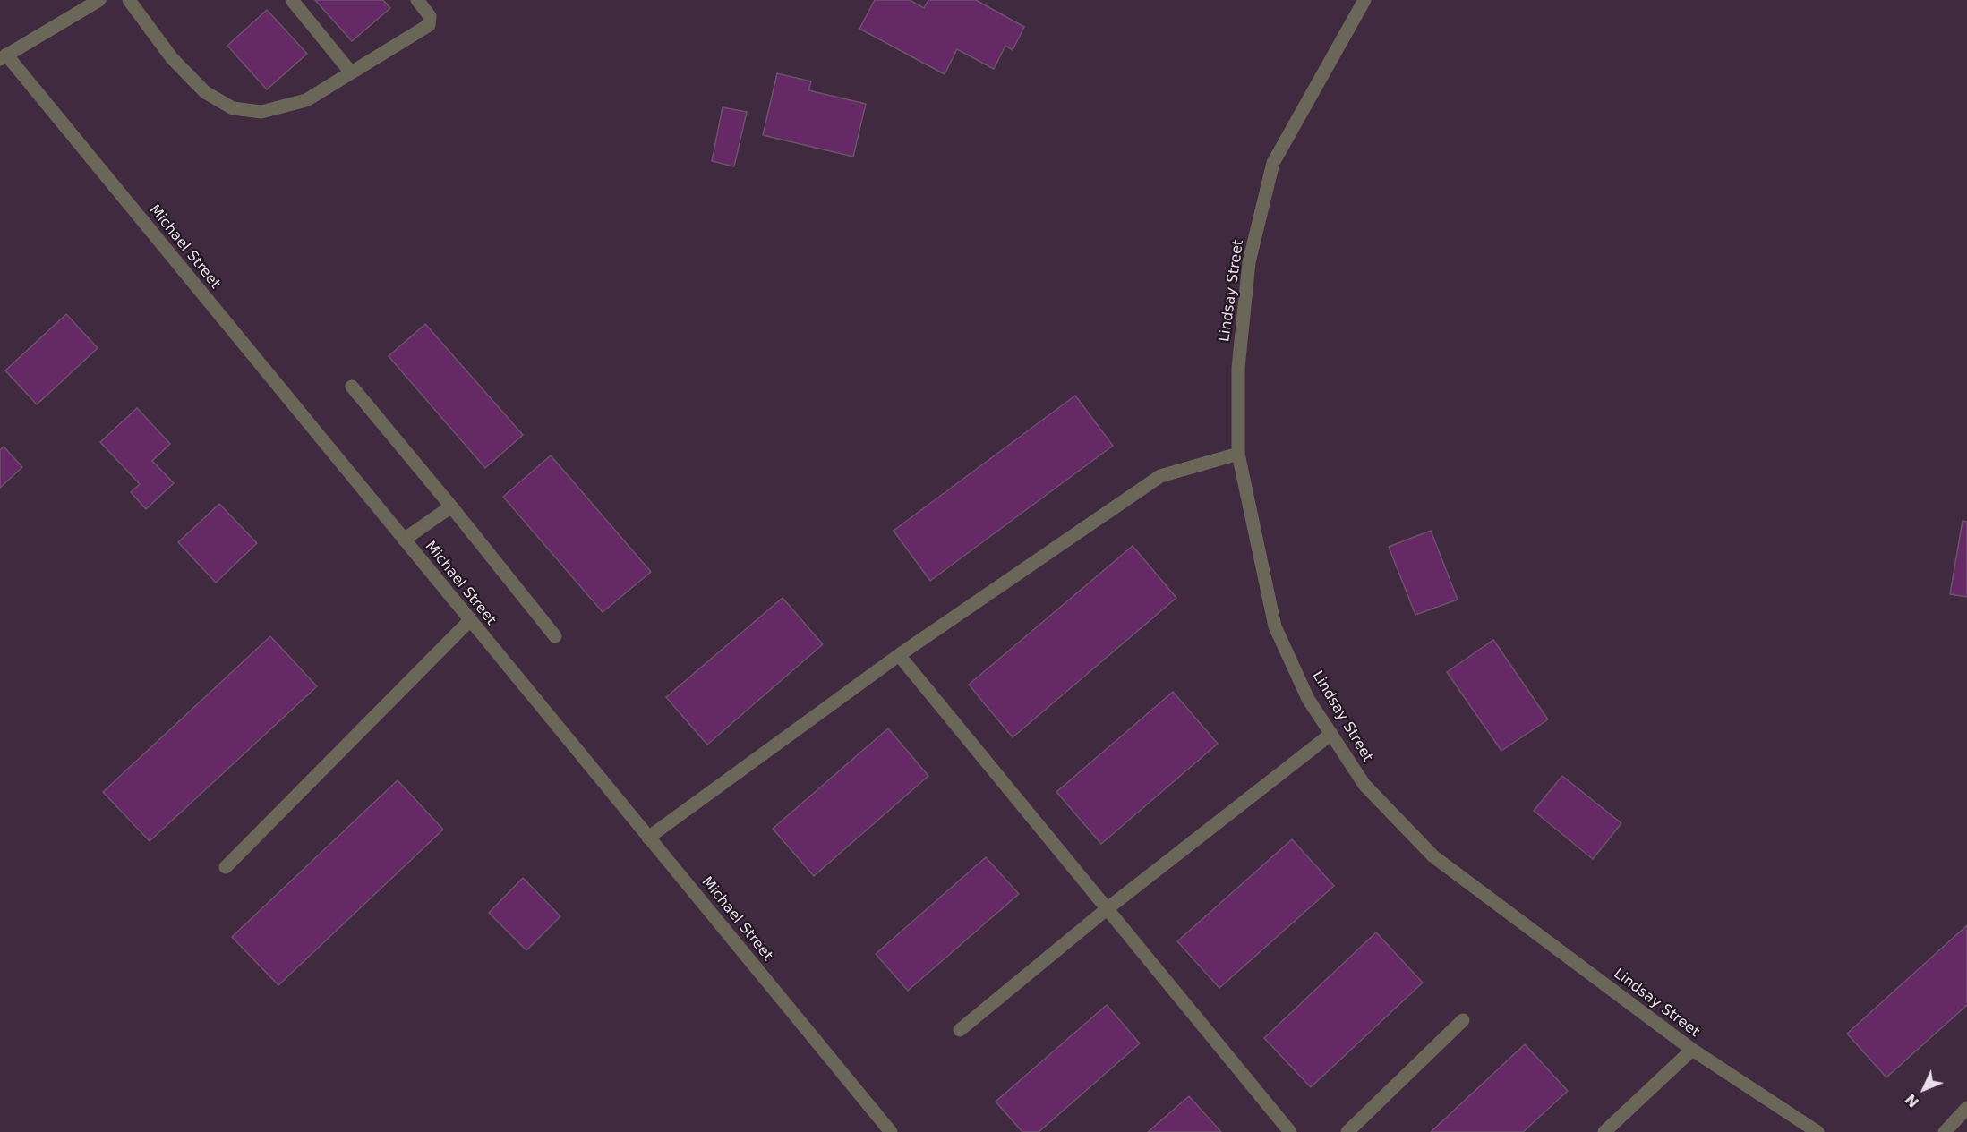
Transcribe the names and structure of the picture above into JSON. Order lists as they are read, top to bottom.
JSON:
{
  "streets": {
    "street": ["Michael Street", "Lindsay Street"]
  },
  "north": "bottom left"
}
